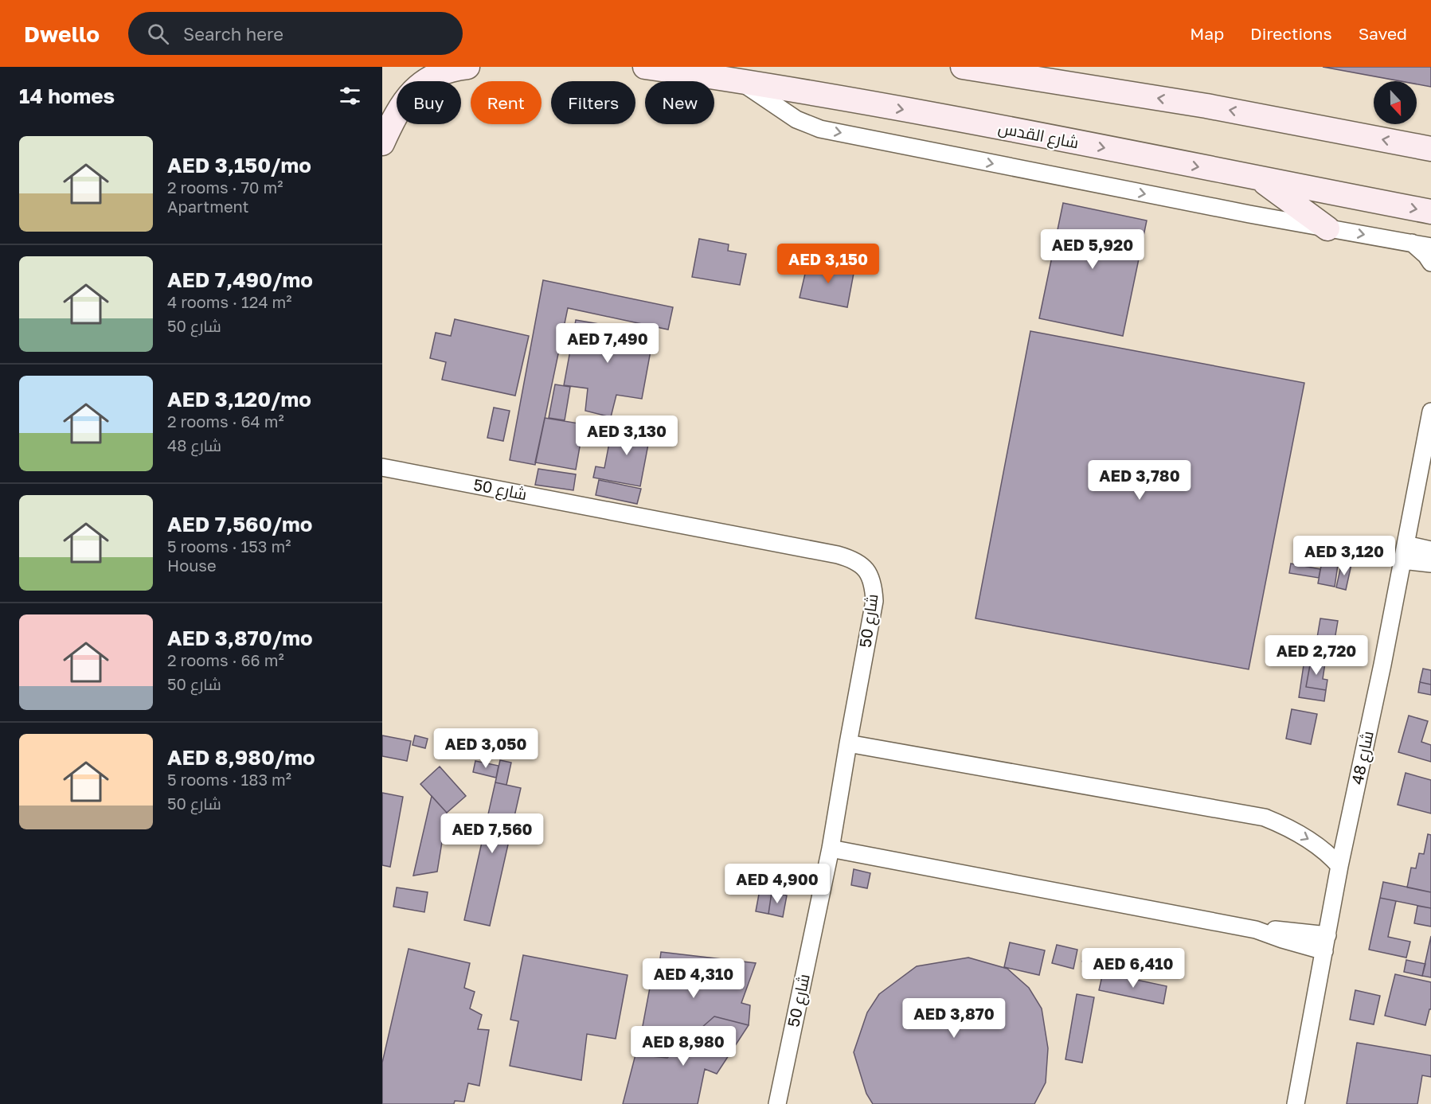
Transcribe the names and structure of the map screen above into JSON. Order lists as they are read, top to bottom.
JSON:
{
  "streets": {
    "main road": ["شارع القدس"],
    "street": ["شارع 50", "شارع 48"]
  },
  "north": "bottom",
  "page": {
    "header": "Dwello",
    "search": "Search here",
    "nav": ["Map", "Directions", "Saved"],
    "heading": "14 homes",
    "chip": [
      "Buy",
      "Rent",
      "Filters",
      "New"
    ],
    "list": [
      {
        "name": "AED 3,150/mo",
        "note": "2 rooms · 70 m² · Apartment"
      },
      {
        "name": "AED 7,490/mo",
        "note": "4 rooms · 124 m² · شارع 50"
      },
      {
        "name": "AED 3,120/mo",
        "note": "2 rooms · 64 m² · شارع 48"
      },
      {
        "name": "AED 7,560/mo",
        "note": "5 rooms · 153 m² · House"
      },
      {
        "name": "AED 3,870/mo",
        "note": "2 rooms · 66 m² · شارع 50"
      },
      {
        "name": "AED 8,980/mo",
        "note": "5 rooms · 183 m² · شارع 50"
      }
    ],
    "price": [
      "AED 5,920",
      "AED 3,150",
      "AED 7,490",
      "AED 3,130",
      "AED 3,780",
      "AED 3,120",
      "AED 2,720",
      "AED 3,050",
      "AED 7,560",
      "AED 4,900",
      "AED 6,410",
      "AED 4,310",
      "AED 3,870",
      "AED 8,980"
    ]
  }
}
